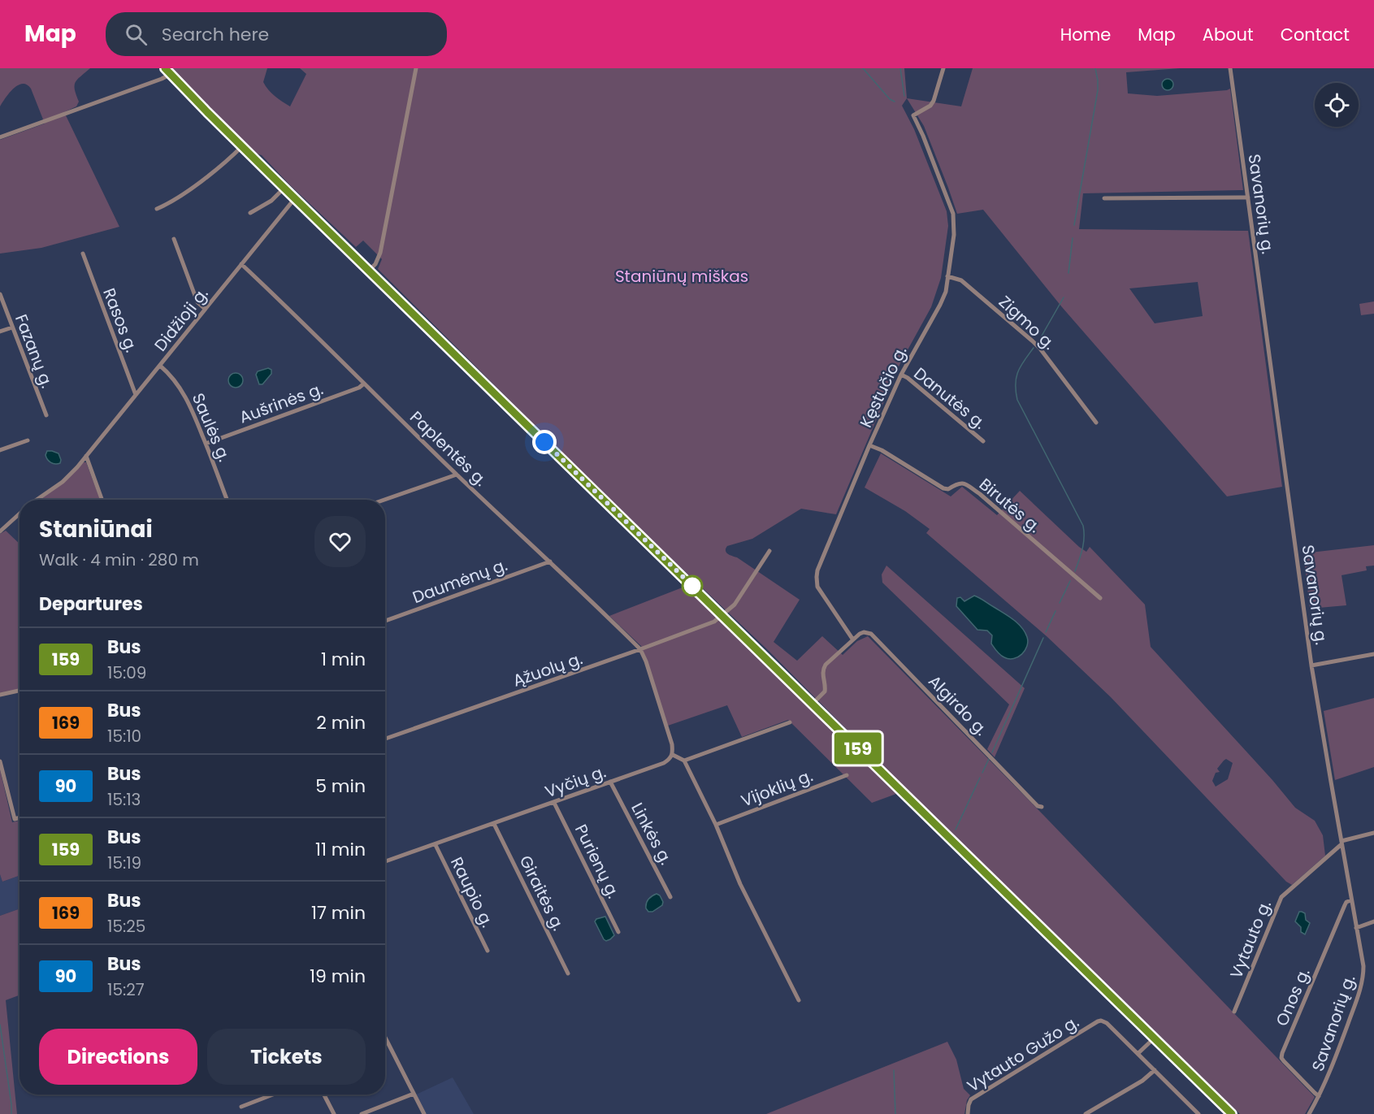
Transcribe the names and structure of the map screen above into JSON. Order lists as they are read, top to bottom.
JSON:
{
  "streets": {
    "street": [
      "Savanorių g.",
      "Didžioji g.",
      "Rasos g.",
      "Zigmo g.",
      "Fazanų g.",
      "Kęstučio g.",
      "Danutės g.",
      "Aušrinės g.",
      "Saulės g.",
      "Paplentės g.",
      "Birutės g.",
      "Daumėnų g.",
      "Ąžuolų g.",
      "Algirdo g.",
      "Vyčių g.",
      "Vijoklių g.",
      "Linkės g.",
      "Purienų g.",
      "Raupio g.",
      "Giraitės g.",
      "Vytauto g.",
      "Onos g.",
      "Vytauto Gužo g."
    ]
  },
  "crossings": [
    ["Savanorių g.", "Vytauto g."],
    ["Savanorių g.", "Onos g."],
    ["Didžioji g.", "Rasos g."],
    ["Didžioji g.", "Saulės g."],
    ["Didžioji g.", "Paplentės g."],
    ["Zigmo g.", "Kęstučio g."],
    ["Kęstučio g.", "Danutės g."],
    ["Kęstučio g.", "Birutės g."],
    ["Kęstučio g.", "Algirdo g."],
    ["Aušrinės g.", "Saulės g."],
    ["Aušrinės g.", "Paplentės g."],
    ["Paplentės g.", "Daumėnų g."],
    ["Paplentės g.", "Ąžuolų g."],
    ["Vyčių g.", "Linkės g."],
    ["Vyčių g.", "Purienų g."],
    ["Vyčių g.", "Raupio g."],
    ["Vyčių g.", "Giraitės g."]
  ],
  "parks": ["Staniūnų miškas"],
  "lines": ["bus line 159"],
  "page": {
    "header": "Map",
    "search": "Search here",
    "nav": [
      "Home",
      "Map",
      "About",
      "Contact"
    ],
    "on_map": "159",
    "heading": [
      ["Staniūnai", "Walk · 4 min · 280 m"],
      "Departures"
    ],
    "list": [
      {
        "mark": "159",
        "name": "Bus",
        "note": "15:09",
        "value": "1 min"
      },
      {
        "mark": "169",
        "name": "Bus",
        "note": "15:10",
        "value": "2 min"
      },
      {
        "mark": "90",
        "name": "Bus",
        "note": "15:13",
        "value": "5 min"
      },
      {
        "mark": "159",
        "name": "Bus",
        "note": "15:19",
        "value": "11 min"
      },
      {
        "mark": "169",
        "name": "Bus",
        "note": "15:25",
        "value": "17 min"
      },
      {
        "mark": "90",
        "name": "Bus",
        "note": "15:27",
        "value": "19 min"
      }
    ],
    "buttons": ["Directions", "Tickets"]
  }
}
